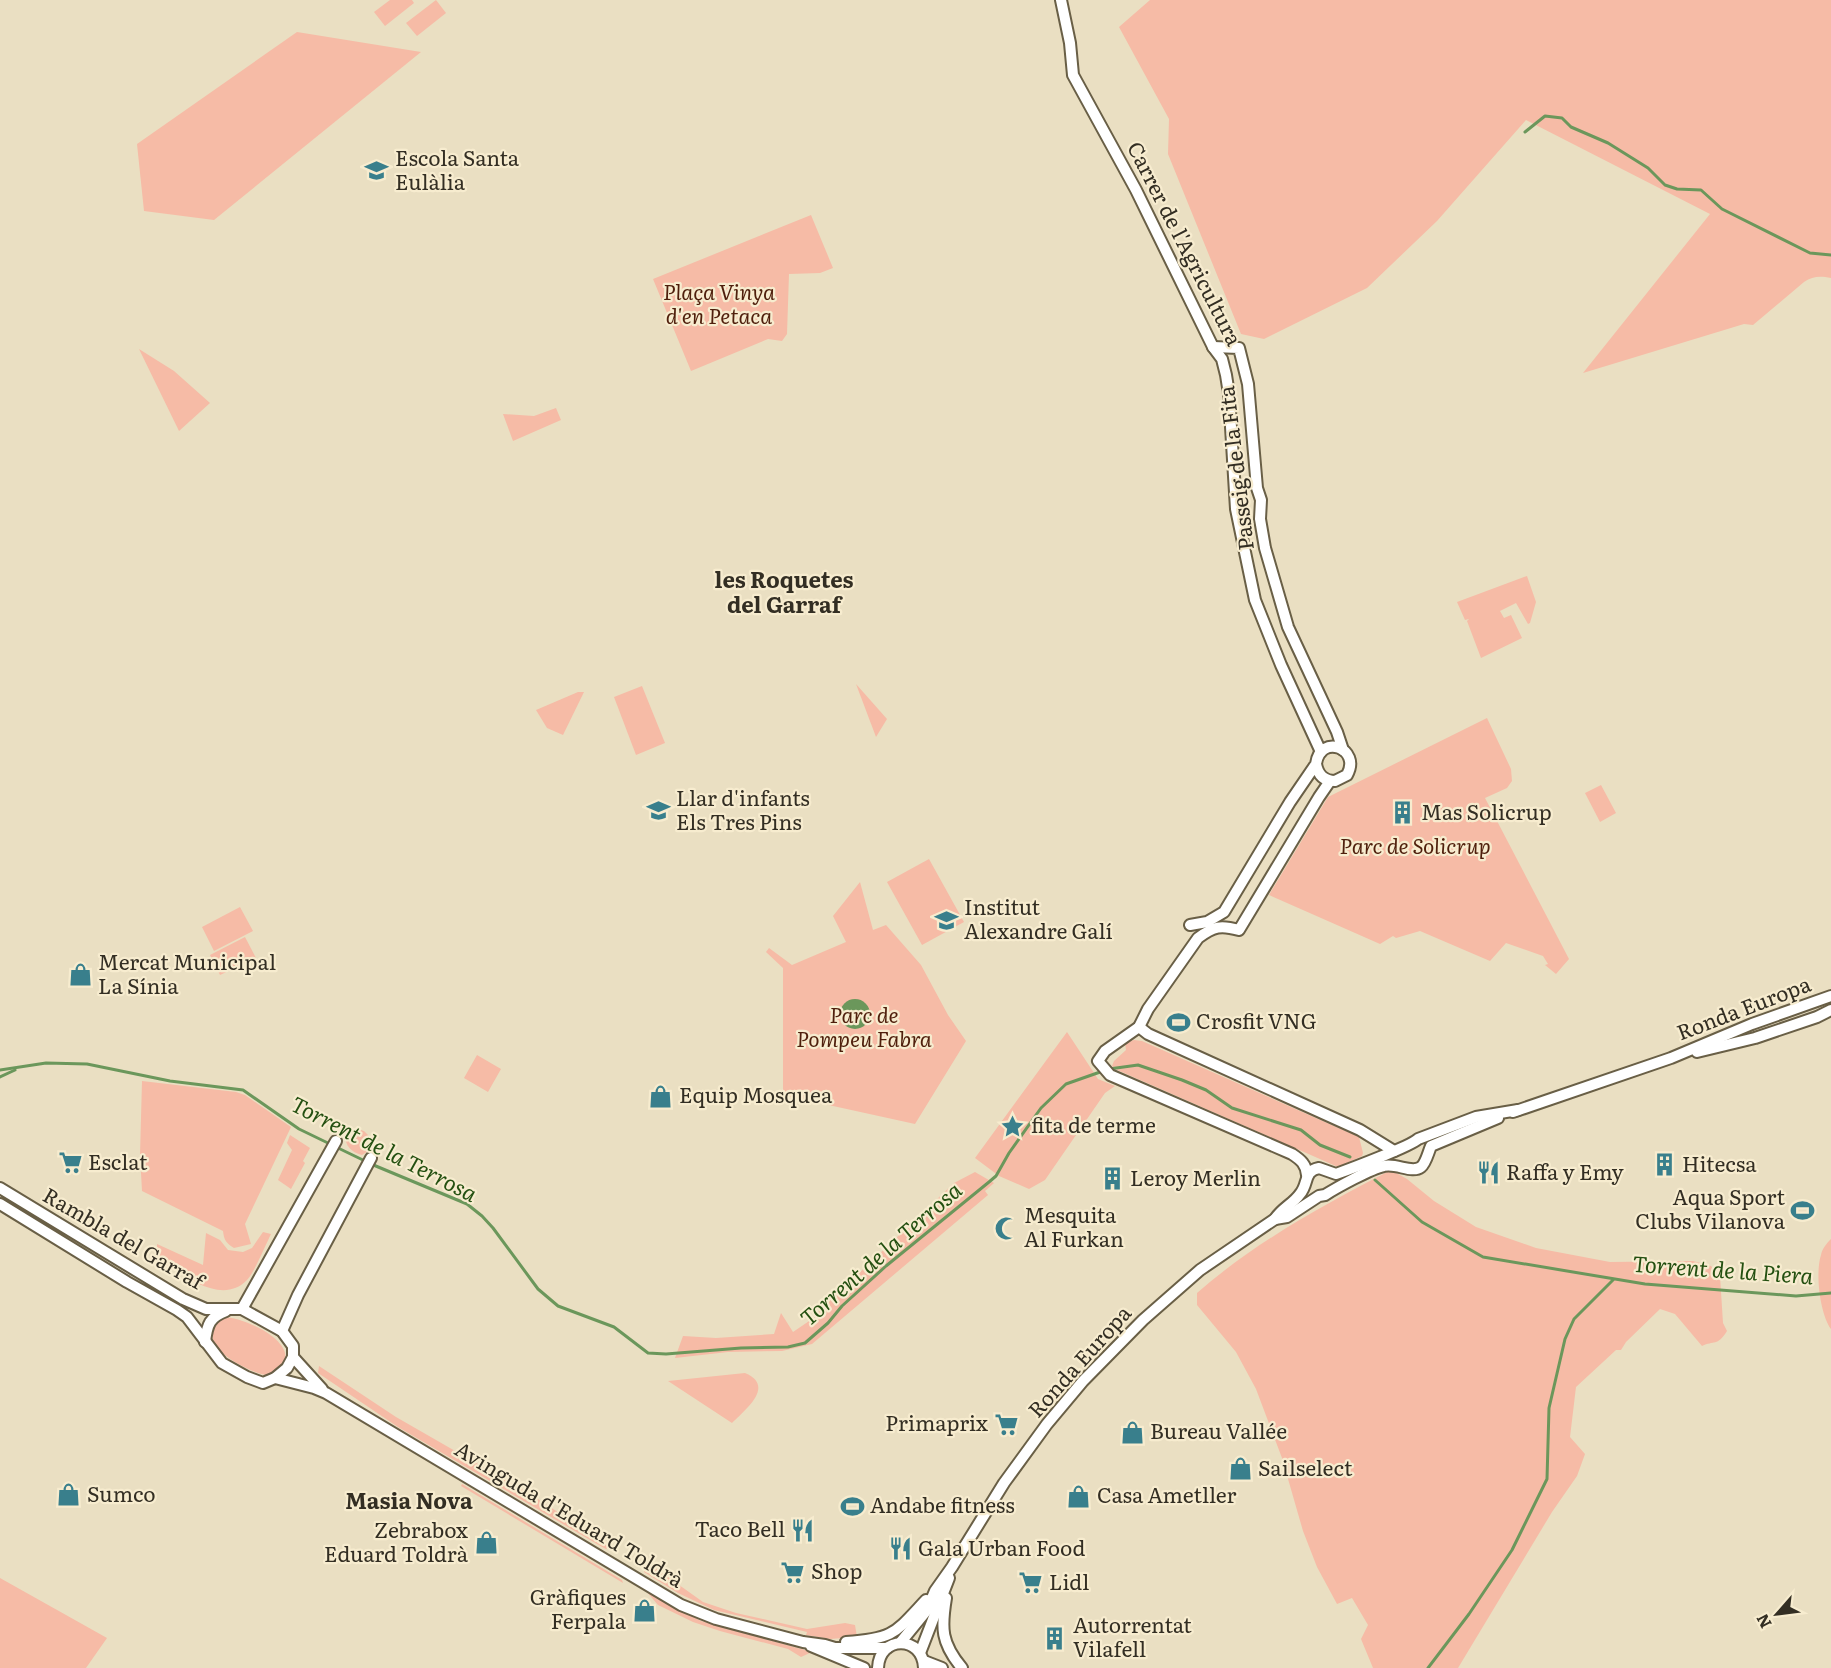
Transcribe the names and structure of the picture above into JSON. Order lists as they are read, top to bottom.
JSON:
{
  "streets": {
    "street": [
      "Carrer de l'Agricultura",
      "Passeig de la Fita",
      "Ronda Europa",
      "Rambla del Garraf",
      "Avinguda d'Eduard Toldrà"
    ]
  },
  "crossings": [
    ["Carrer de l'Agricultura", "Passeig de la Fita"]
  ],
  "districts": ["les Roquetes del Garraf", "Masia Nova"],
  "water": ["Torrent de la Terrosa", "Torrent de la Piera"],
  "parks": ["Plaça Vinya d'en Petaca", "Parc de Solicrup", "Parc de Pompeu Fabra"],
  "places": {
    "school or university": ["Escola Santa Eulàlia", "Llar d'infants Els Tres Pins", "Institut Alexandre Galí"],
    "building": [
      "Mas Solicrup",
      "Hitecsa",
      "Leroy Merlin",
      "Autorrentat Vilafell"
    ],
    "shop": [
      "Mercat Municipal La Sínia",
      "Equip Mosquea",
      "Bureau Vallée",
      "Sailselect",
      "Sumco",
      "Casa Ametller",
      "Zebrabox Eduard Toldrà",
      "Gràfiques Ferpala"
    ],
    "sports": ["Crosfit VNG", "Aqua Sport Clubs Vilanova", "Andabe fitness"],
    "place": ["fita de terme"],
    "supermarket": [
      "Esclat",
      "Primaprix",
      "Shop",
      "Lidl"
    ],
    "restaurant": ["Raffa y Emy", "Taco Bell", "Gala Urban Food"],
    "mosque": ["Mesquita Al Furkan"]
  },
  "north": "bottom left"
}
